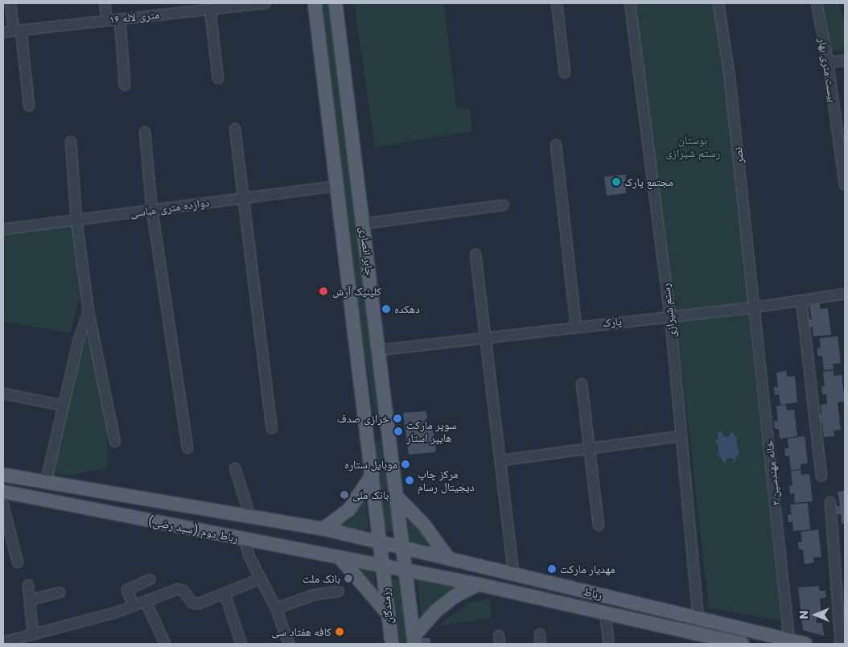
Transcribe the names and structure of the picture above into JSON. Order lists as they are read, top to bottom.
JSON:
{
  "streets": {
    "main road": [
      "جابر انصاری",
      "رباط دوم (سید رضی)",
      "رباط",
      "رزمندگان"
    ],
    "street": [
      "۱۶ متری لاله",
      "بیست متری بهار",
      "نصر",
      "دوازده متری عباسی",
      "رستم شیرازی",
      "پارک",
      "خانه مهندسین ۲"
    ]
  },
  "crossings": [
    ["نصر", "پارک"],
    ["نصر", "خانه مهندسین ۲"],
    ["دوازده متری عباسی", "جابر انصاری"],
    ["جابر انصاری", "پارک"],
    ["جابر انصاری", "رباط دوم (سید رضی)"],
    ["جابر انصاری", "رباط"],
    ["جابر انصاری", "رزمندگان"],
    ["رستم شیرازی", "پارک"],
    ["رستم شیرازی", "رباط"],
    ["پارک", "خانه مهندسین ۲"],
    ["خانه مهندسین ۲", "رباط"],
    ["رباط دوم (سید رضی)", "رباط"],
    ["رباط دوم (سید رضی)", "رزمندگان"],
    ["رباط", "رزمندگان"]
  ],
  "parks": ["بوستان رستم شیرازی"],
  "places": [
    "مجتمع پارک",
    "کلینیک آرش",
    "دهکده",
    "خرازی صدف",
    "سوپر مارکت هایپر استار",
    "موبایل ستاره",
    "مرکز چاپ دیجیتال رسام",
    "بانک ملی",
    "مهدیار مارکت",
    "بانک ملت",
    "کافه هفتاد سی"
  ],
  "north": "left"
}
